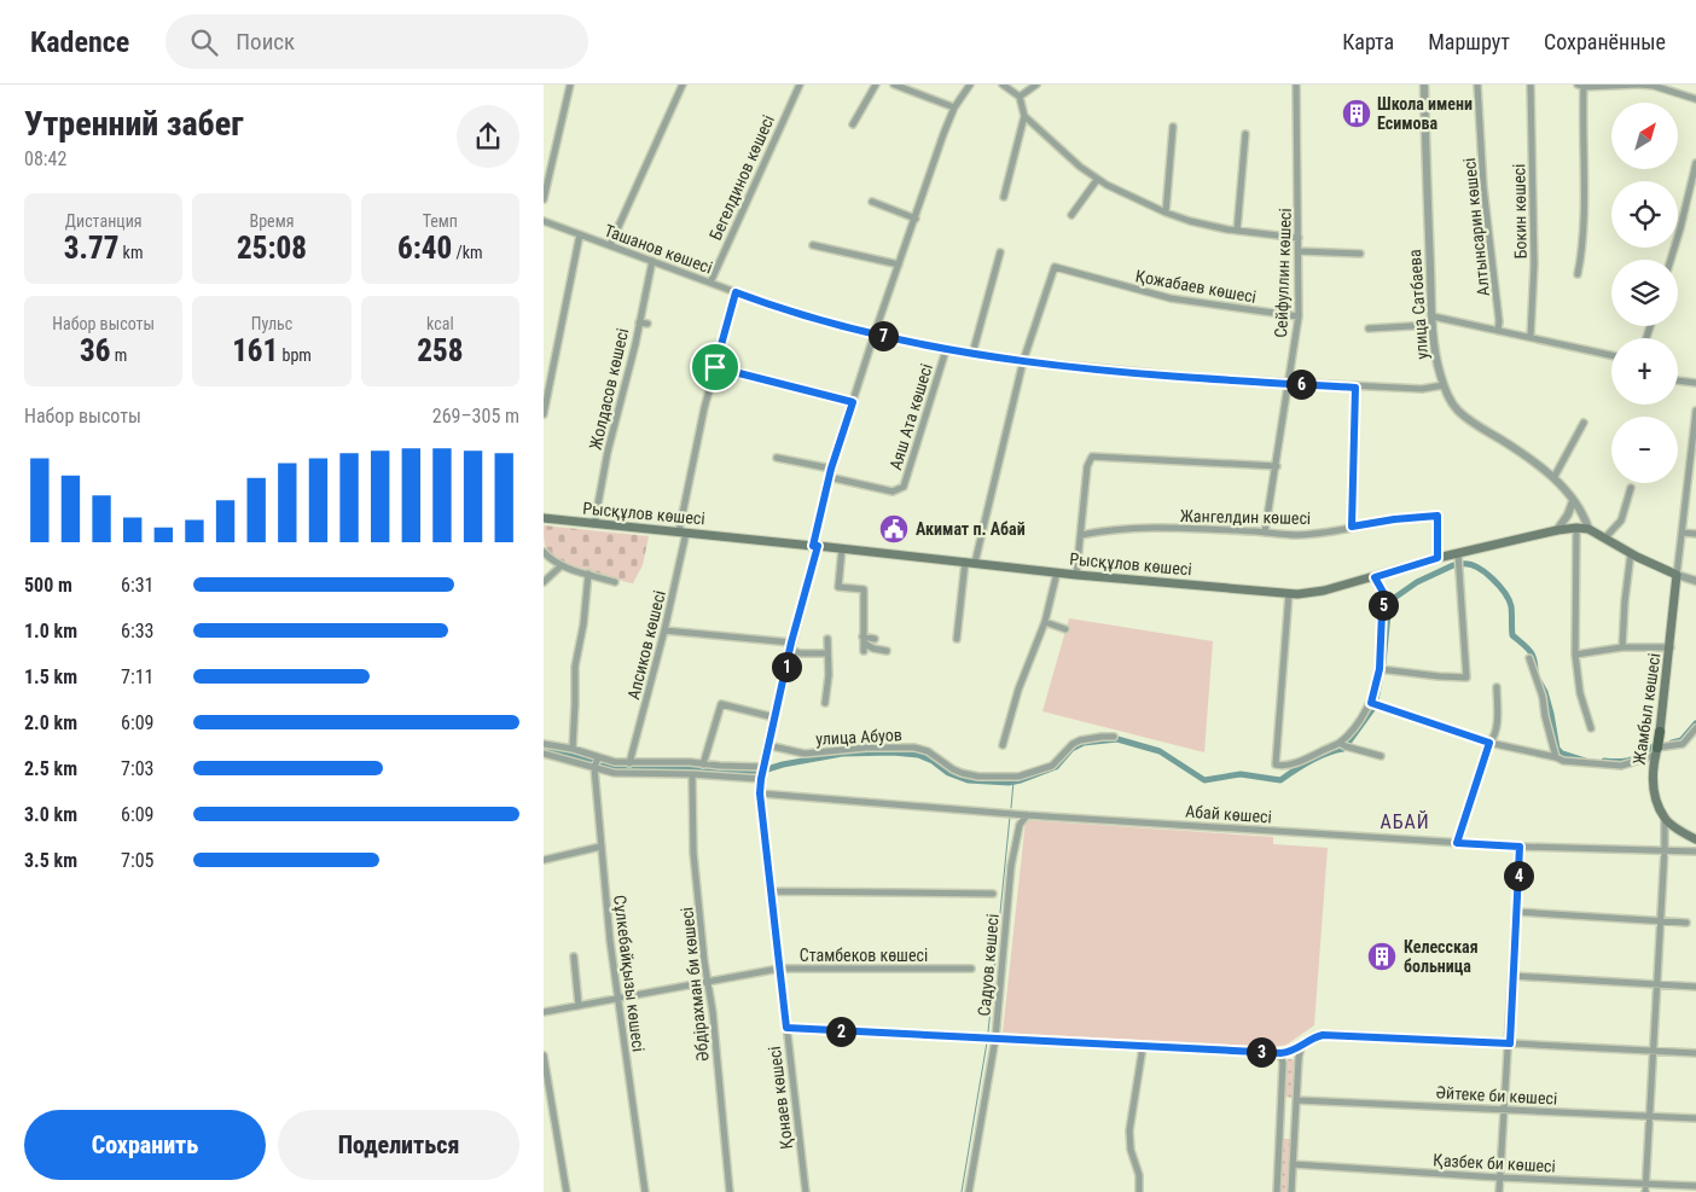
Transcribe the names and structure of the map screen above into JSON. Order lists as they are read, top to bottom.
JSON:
{
  "streets": {
    "main road": ["Рысқұлов көшесі", "Жамбыл көшесі"],
    "street": [
      "Бегелдинов көшесі",
      "Бокин көшесі",
      "Алтынсарин көшесі",
      "Ташанов көшесі",
      "Сейфуллин көшесі",
      "Қожабаев көшесі",
      "улица Сатбаева",
      "Жолдасов көшесі",
      "Аяш Ата көшесі",
      "Жангелдин көшесі",
      "Апсиков көшесі",
      "улица Абуов",
      "Абай көшесі",
      "Стамбеков көшесі",
      "Садуов көшесі",
      "Сұлкебайқызы көшесі",
      "Әбдірахман би көшесі",
      "Әйтеке би көшесі",
      "Қонаев көшесі",
      "Қазбек би көшесі"
    ]
  },
  "crossings": [
    ["Бегелдинов көшесі", "Ташанов көшесі"],
    ["Ташанов көшесі", "Сейфуллин көшесі"],
    ["Ташанов көшесі", "Қожабаев көшесі"],
    ["Ташанов көшесі", "улица Сатбаева"],
    ["Ташанов көшесі", "Жолдасов көшесі"],
    ["Ташанов көшесі", "Аяш Ата көшесі"],
    ["Ташанов көшесі", "Қонаев көшесі"],
    ["Сейфуллин көшесі", "Қожабаев көшесі"],
    ["Сейфуллин көшесі", "Жангелдин көшесі"],
    ["улица Сатбаева", "Рысқұлов көшесі"],
    ["Жолдасов көшесі", "Рысқұлов көшесі"],
    ["Аяш Ата көшесі", "Қонаев көшесі"],
    ["Рысқұлов көшесі", "Жангелдин көшесі"],
    ["Рысқұлов көшесі", "Апсиков көшесі"],
    ["Рысқұлов көшесі", "Жамбыл көшесі"],
    ["Рысқұлов көшесі", "Қонаев көшесі"],
    ["Жамбыл көшесі", "Абай көшесі"],
    ["Жамбыл көшесі", "Әйтеке би көшесі"],
    ["Жамбыл көшесі", "Қазбек би көшесі"],
    ["улица Абуов", "Қонаев көшесі"],
    ["Абай көшесі", "Садуов көшесі"],
    ["Абай көшесі", "Қонаев көшесі"],
    ["Стамбеков көшесі", "Сұлкебайқызы көшесі"],
    ["Стамбеков көшесі", "Әбдірахман би көшесі"],
    ["Стамбеков көшесі", "Қонаев көшесі"]
  ],
  "districts": ["АБАЙ"],
  "places": {
    "building": ["Школа имени Есимова", "Келесская больница"],
    "public building": ["Акимат п. Абай"]
  },
  "north": "top right",
  "page": {
    "header": "Kadence",
    "search": "Поиск",
    "nav": ["Карта", "Маршрут", "Сохранённые"],
    "heading": ["Утренний забег", "08:42"],
    "map_buttons": ["+", "−"],
    "stats": [
      ["Дистанция", "3.77 km"],
      ["Время", "25:08"],
      ["Темп", "6:40 /km"],
      ["Набор высоты", "36 m"],
      ["Пульс", "161 bpm"],
      ["kcal", "258"]
    ],
    "pins": [
      "7",
      "6",
      "5",
      "1",
      "4",
      "2",
      "3"
    ],
    "chart": ["Набор высоты", "269–305 m"],
    "list": [
      {
        "name": "500 m",
        "note": "6:31"
      },
      {
        "name": "1.0 km",
        "note": "6:33"
      },
      {
        "name": "1.5 km",
        "note": "7:11"
      },
      {
        "name": "2.0 km",
        "note": "6:09"
      },
      {
        "name": "2.5 km",
        "note": "7:03"
      },
      {
        "name": "3.0 km",
        "note": "6:09"
      },
      {
        "name": "3.5 km",
        "note": "7:05"
      }
    ],
    "buttons": ["Сохранить", "Поделиться"]
  }
}
